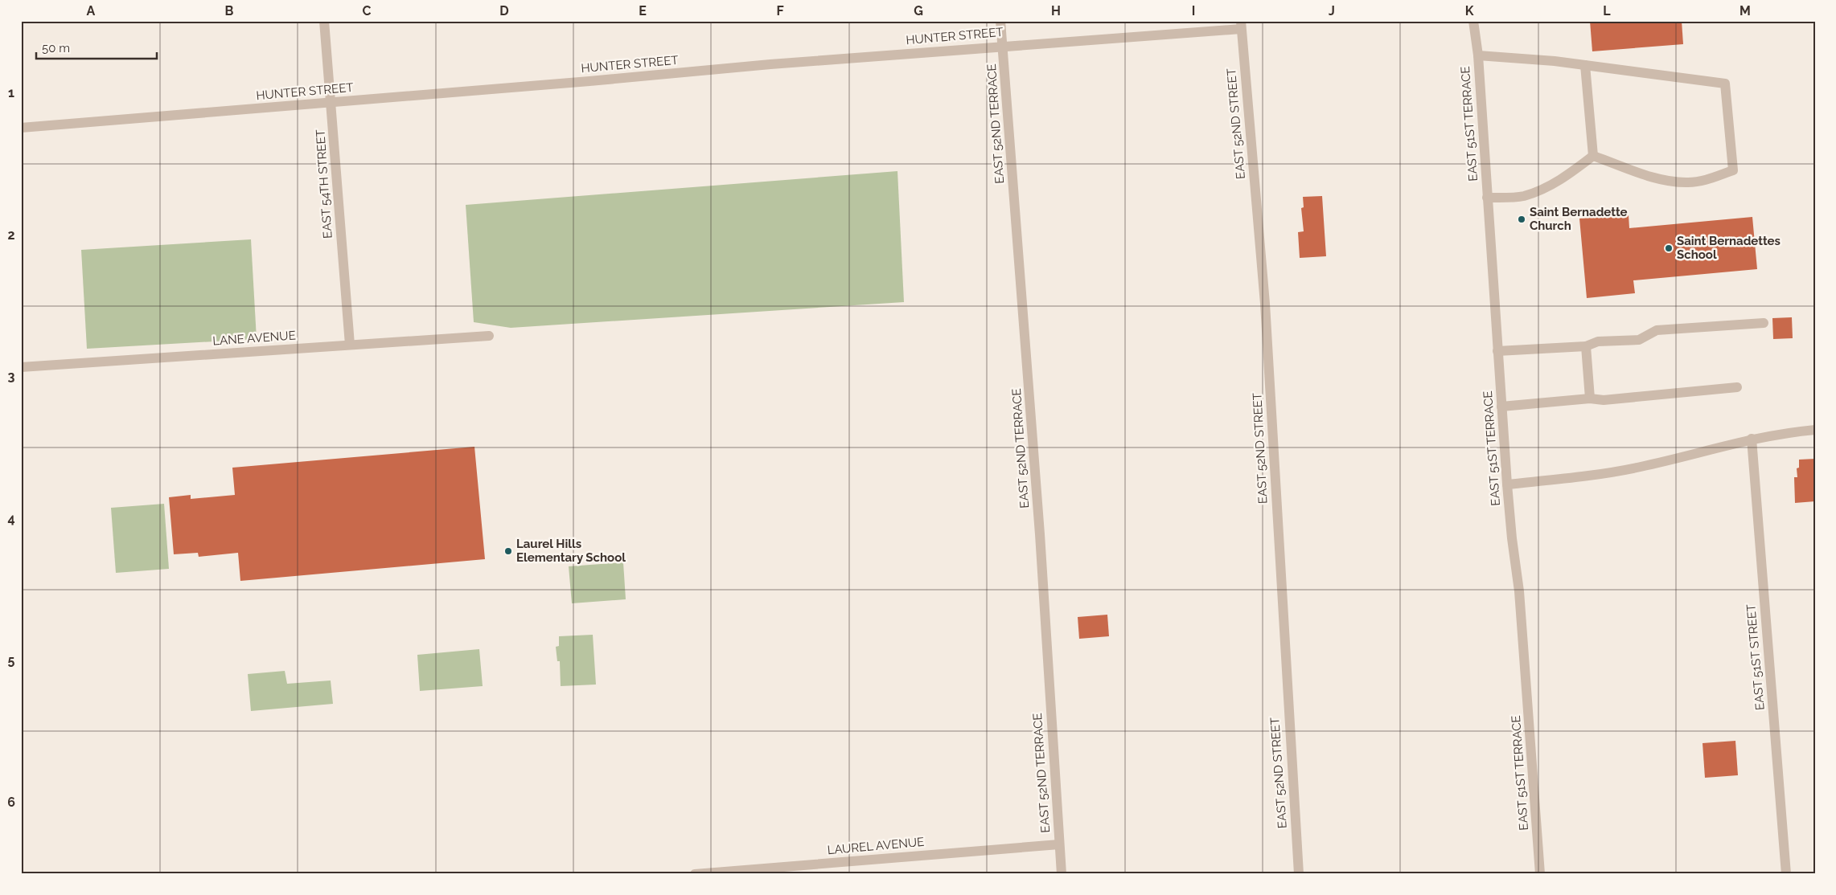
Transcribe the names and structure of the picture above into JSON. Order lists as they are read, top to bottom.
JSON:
{
  "streets": {
    "street": [
      "HUNTER STREET",
      "EAST 52ND TERRACE",
      "EAST 52ND STREET",
      "EAST 51ST TERRACE",
      "EAST 54TH STREET",
      "LANE AVENUE",
      "EAST 51ST STREET",
      "LAUREL AVENUE"
    ]
  },
  "crossings": [
    ["HUNTER STREET", "EAST 52ND TERRACE"],
    ["HUNTER STREET", "EAST 52ND STREET"],
    ["HUNTER STREET", "EAST 54TH STREET"],
    ["EAST 52ND TERRACE", "LAUREL AVENUE"],
    ["EAST 54TH STREET", "LANE AVENUE"]
  ],
  "places": ["Saint Bernadette Church", "Saint Bernadettes School", "Laurel Hills Elementary School"],
  "scale_bar": "50 m",
  "grid": {
    "columns": [
      "A",
      "B",
      "C",
      "D",
      "E",
      "F",
      "G",
      "H",
      "I",
      "J",
      "K",
      "L",
      "M"
    ],
    "rows": [
      "1",
      "2",
      "3",
      "4",
      "5",
      "6"
    ]
  }
}
